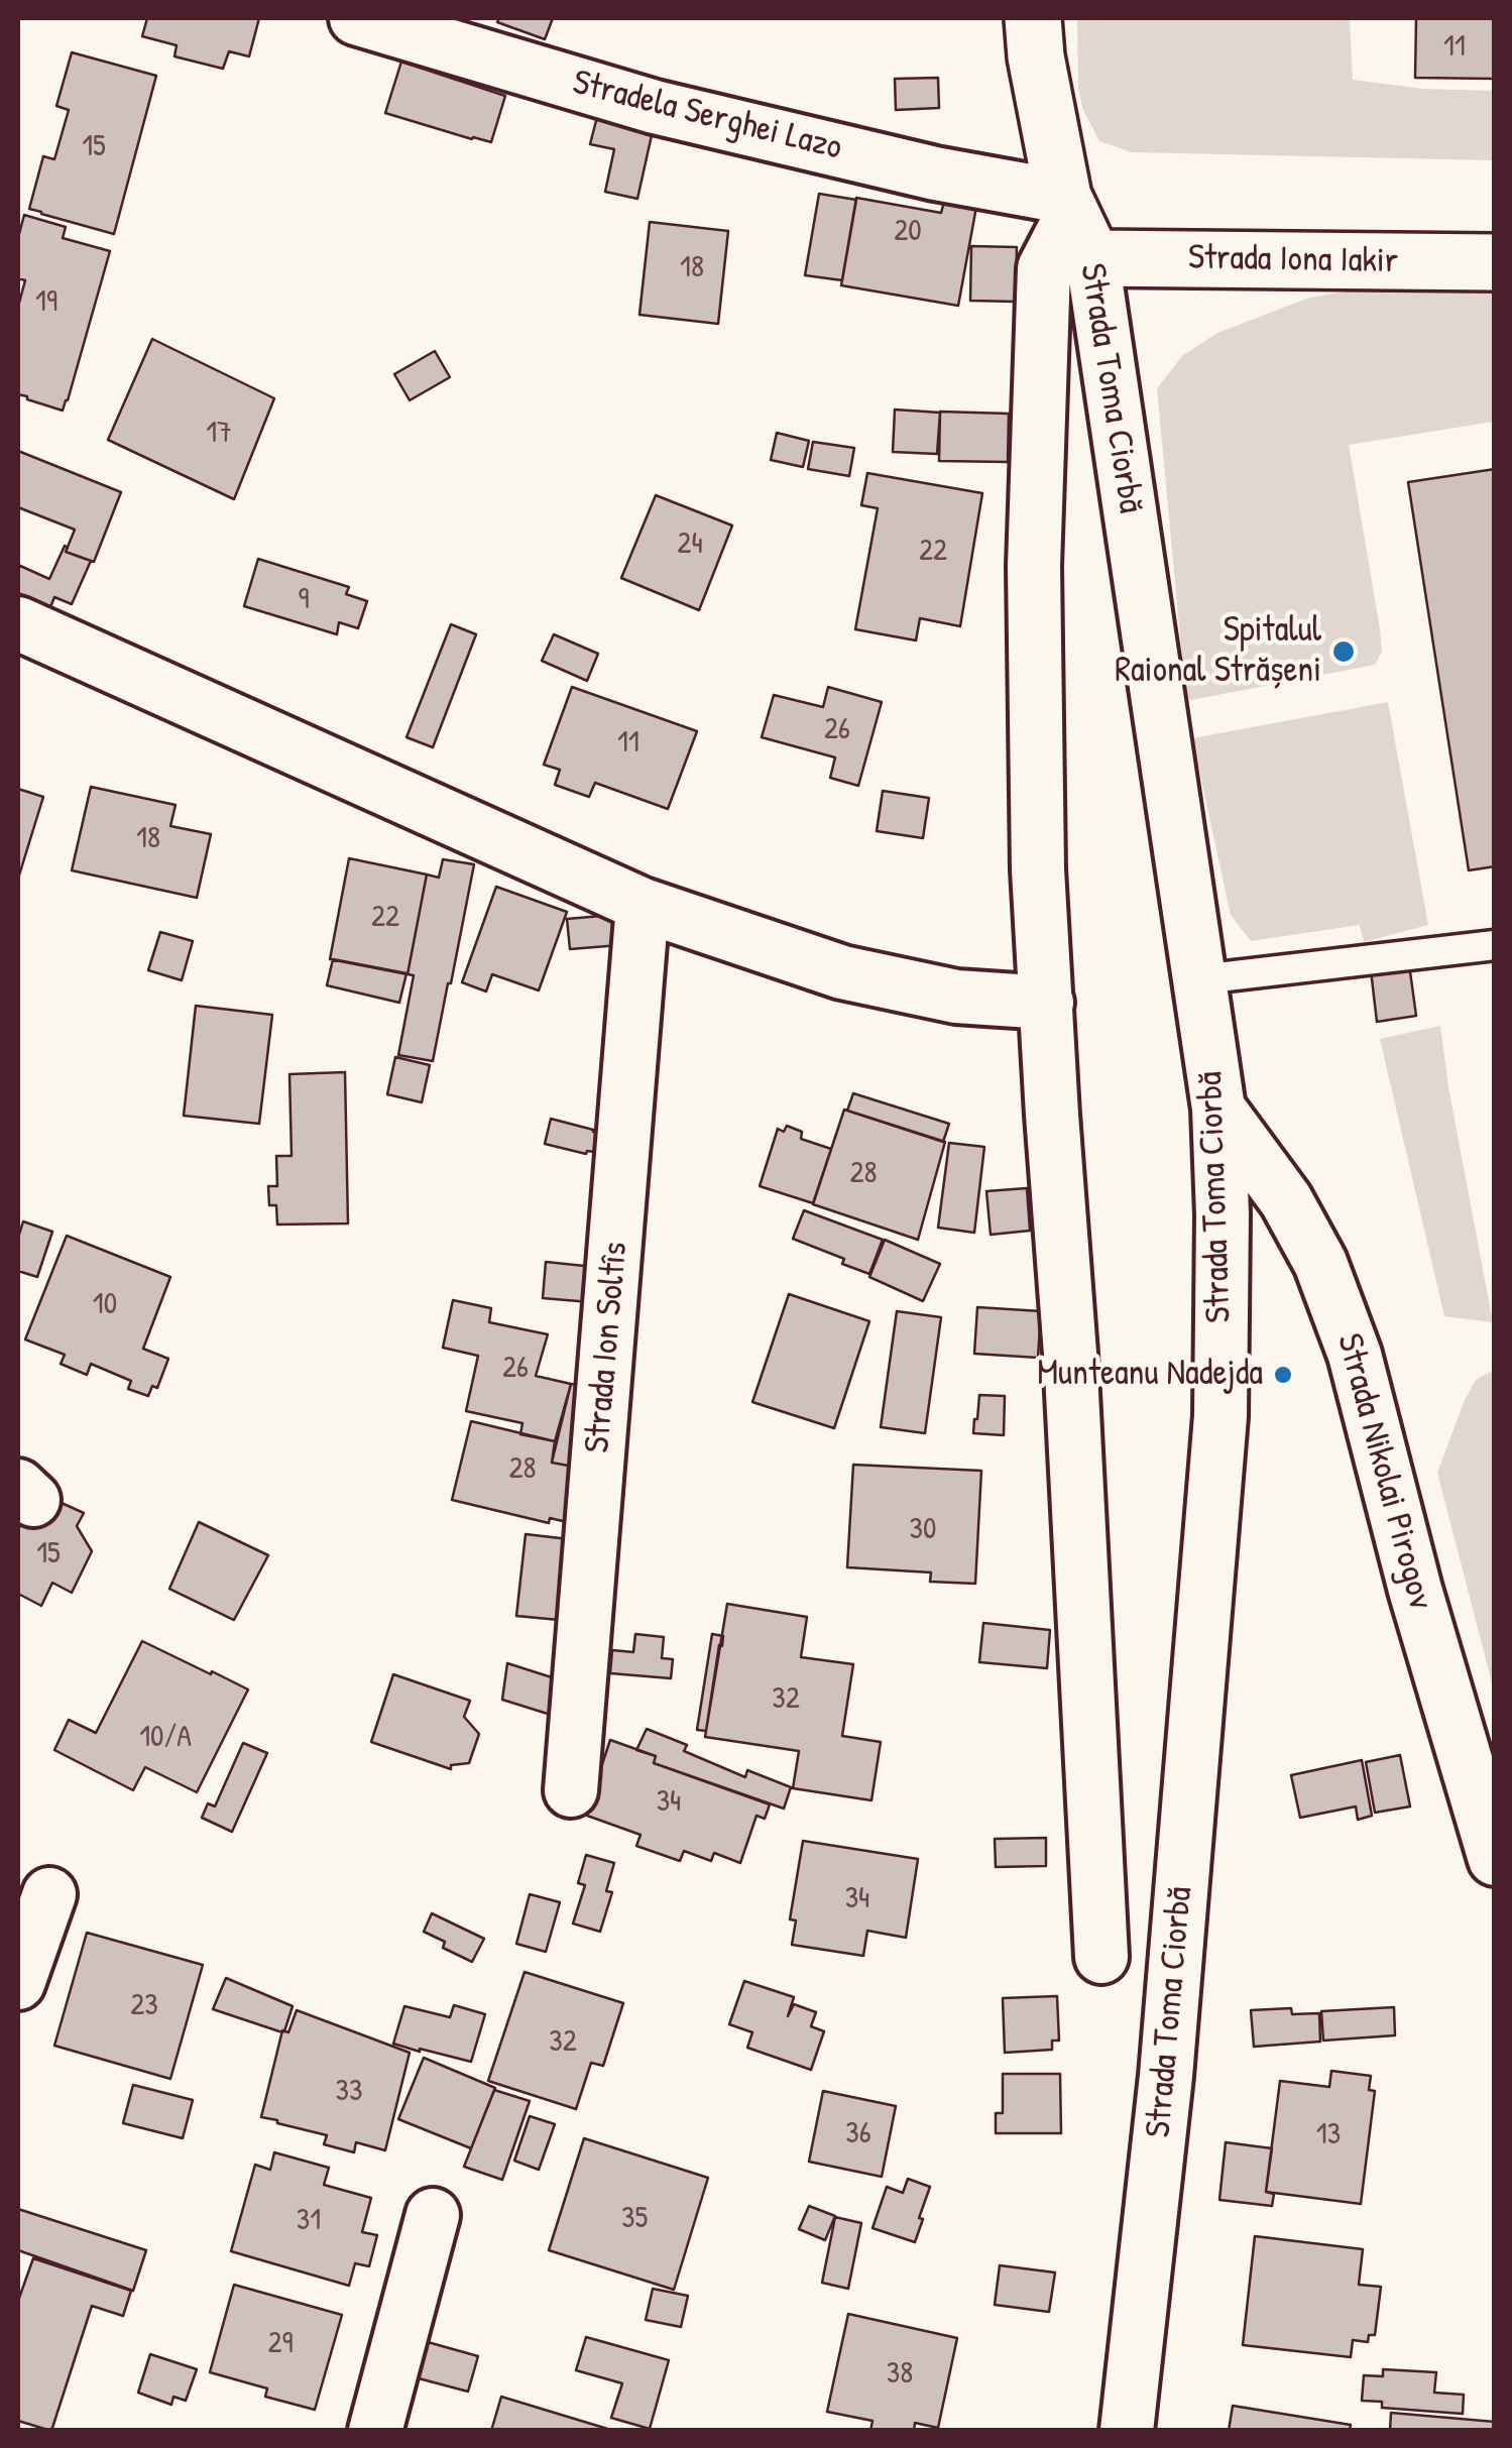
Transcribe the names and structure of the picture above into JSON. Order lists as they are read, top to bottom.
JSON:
{
  "streets": {
    "street": [
      "Stradela Serghei Lazo",
      "Strada Iona Iakir",
      "Strada Toma Ciorbă",
      "Strada Ion Soltîs",
      "Strada Nikolai Pirogov"
    ]
  },
  "crossings": [
    ["Stradela Serghei Lazo", "Strada Iona Iakir"],
    ["Stradela Serghei Lazo", "Strada Toma Ciorbă"],
    ["Strada Iona Iakir", "Strada Toma Ciorbă"],
    ["Strada Toma Ciorbă", "Strada Nikolai Pirogov"]
  ],
  "places": ["Spitalul Raional Strășeni", "Munteanu Nadejda"],
  "house_numbers": [
    "11",
    "15",
    "20",
    "18",
    "19",
    "17",
    "24",
    "22",
    "9",
    "26",
    "11",
    "18",
    "22",
    "28",
    "10",
    "26",
    "28",
    "30",
    "15",
    "32",
    "10/A",
    "34",
    "34",
    "23",
    "32",
    "33",
    "36",
    "13",
    "35",
    "31",
    "29",
    "38"
  ]
}
